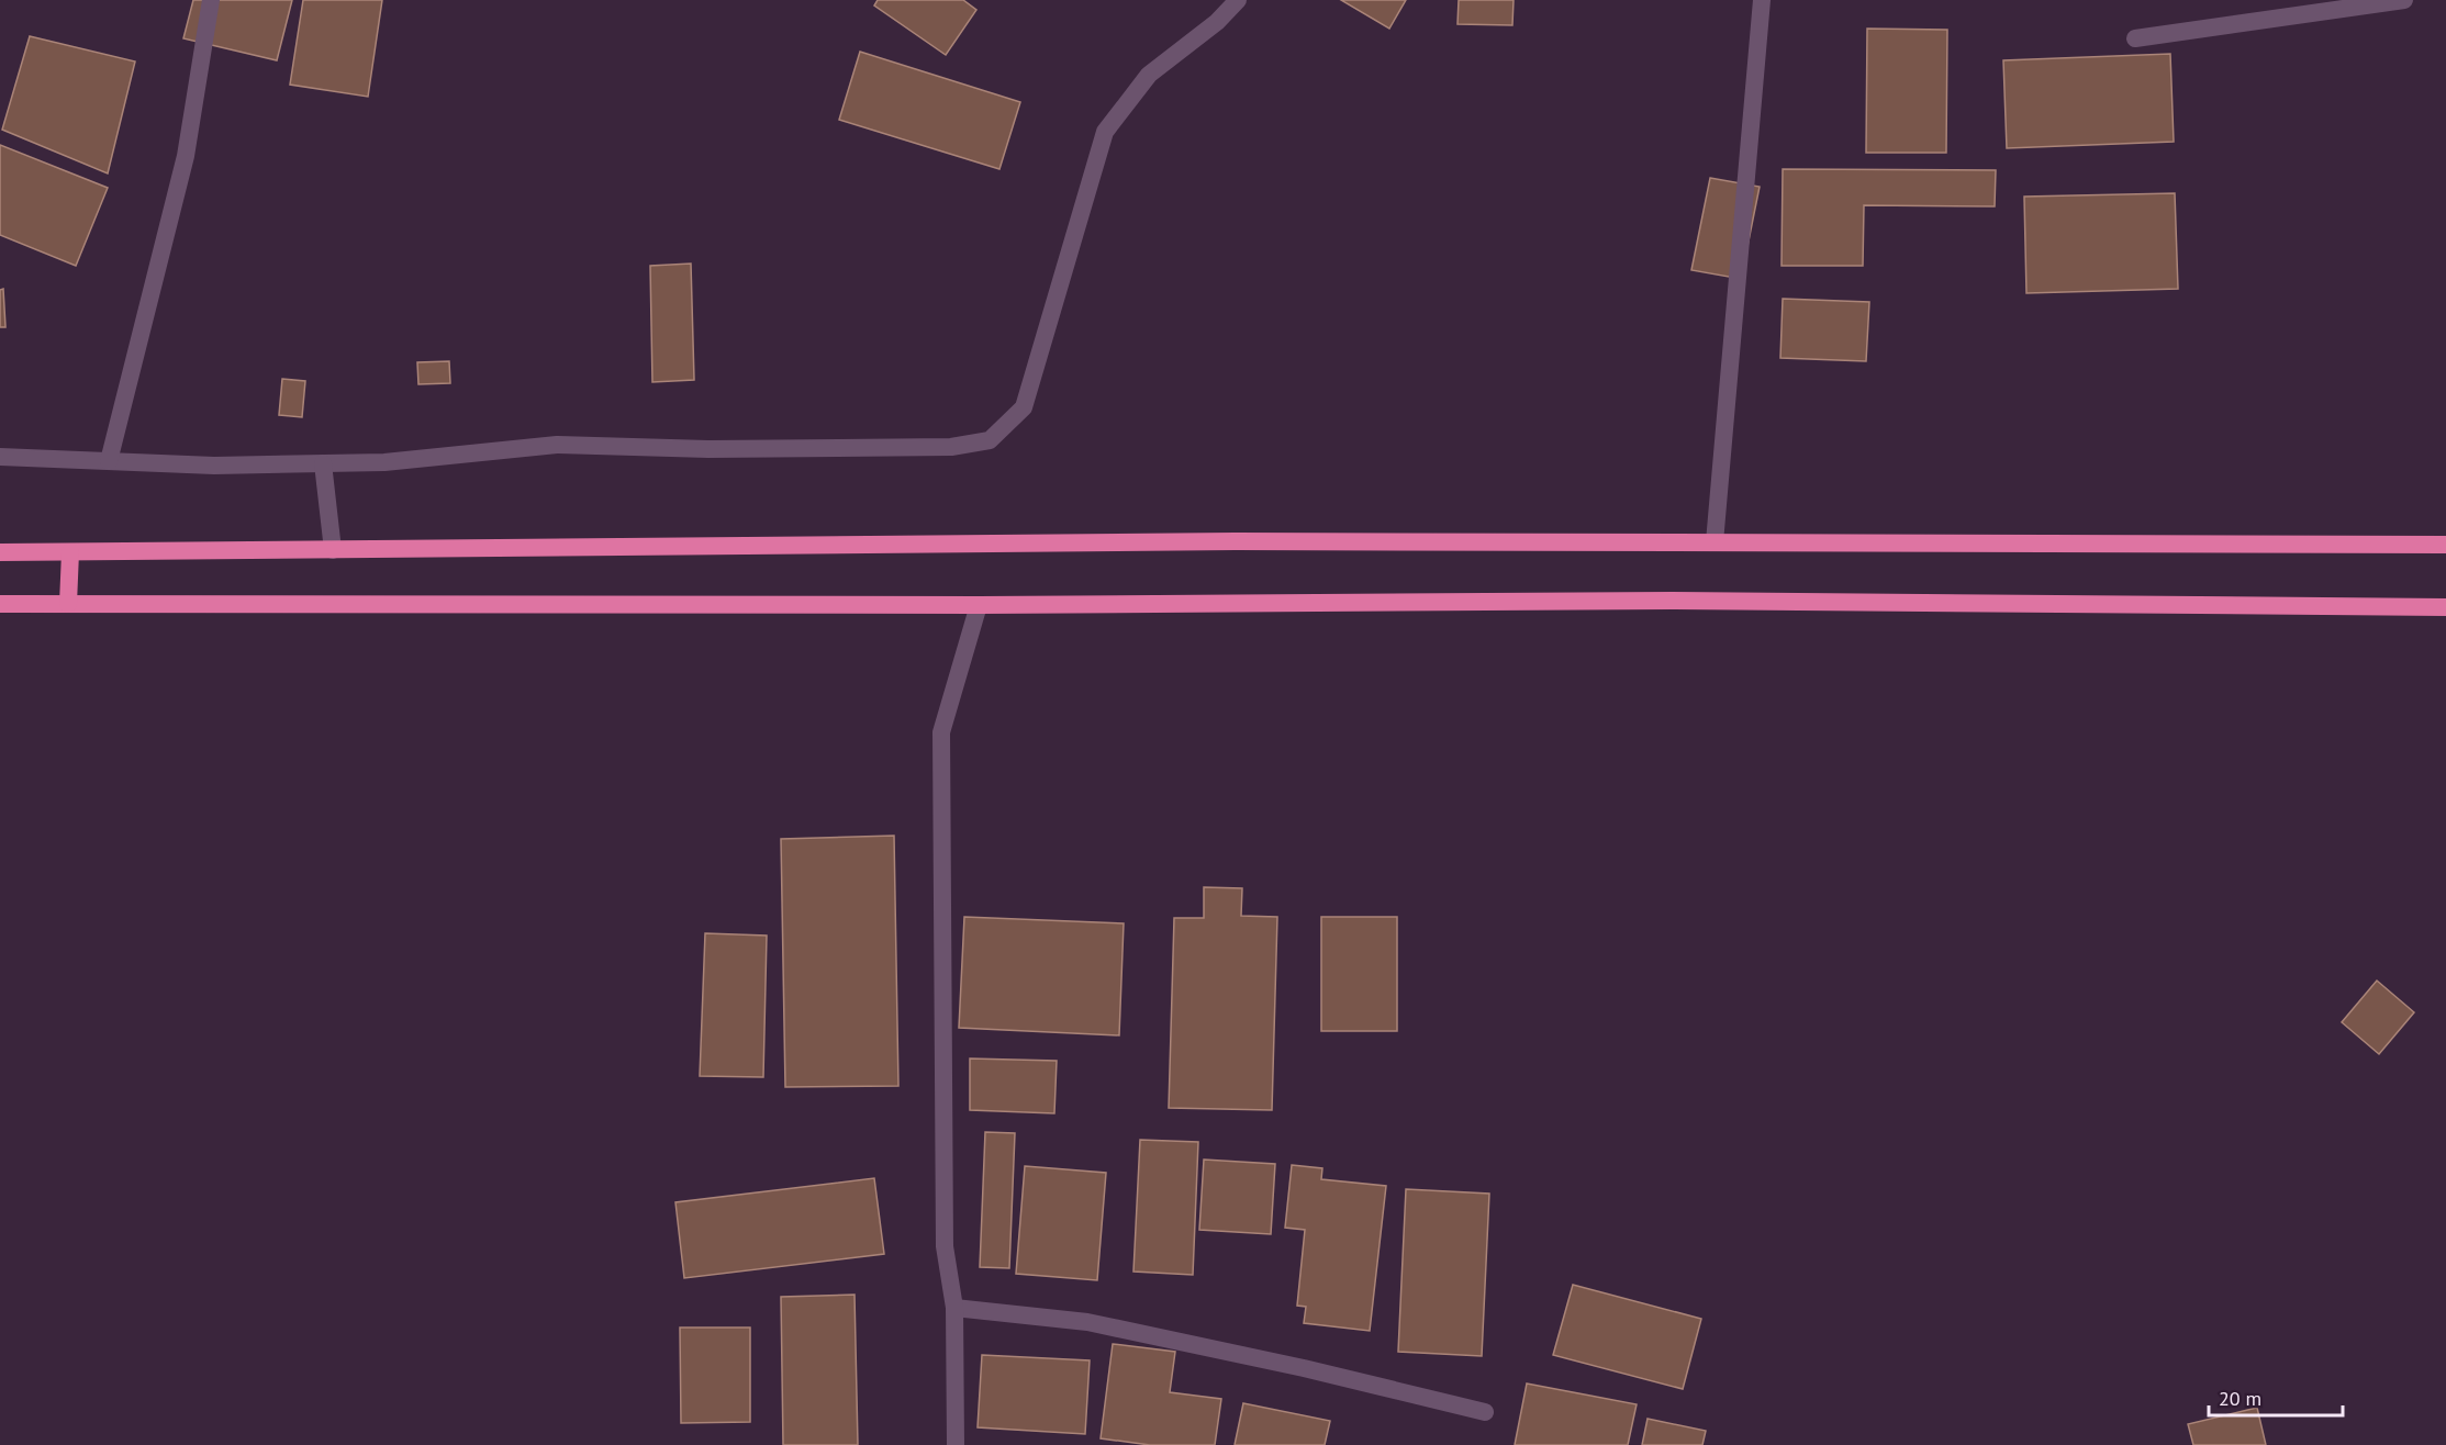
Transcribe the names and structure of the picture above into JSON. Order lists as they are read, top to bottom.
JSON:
{
  "scale_bar": "20 m"
}
